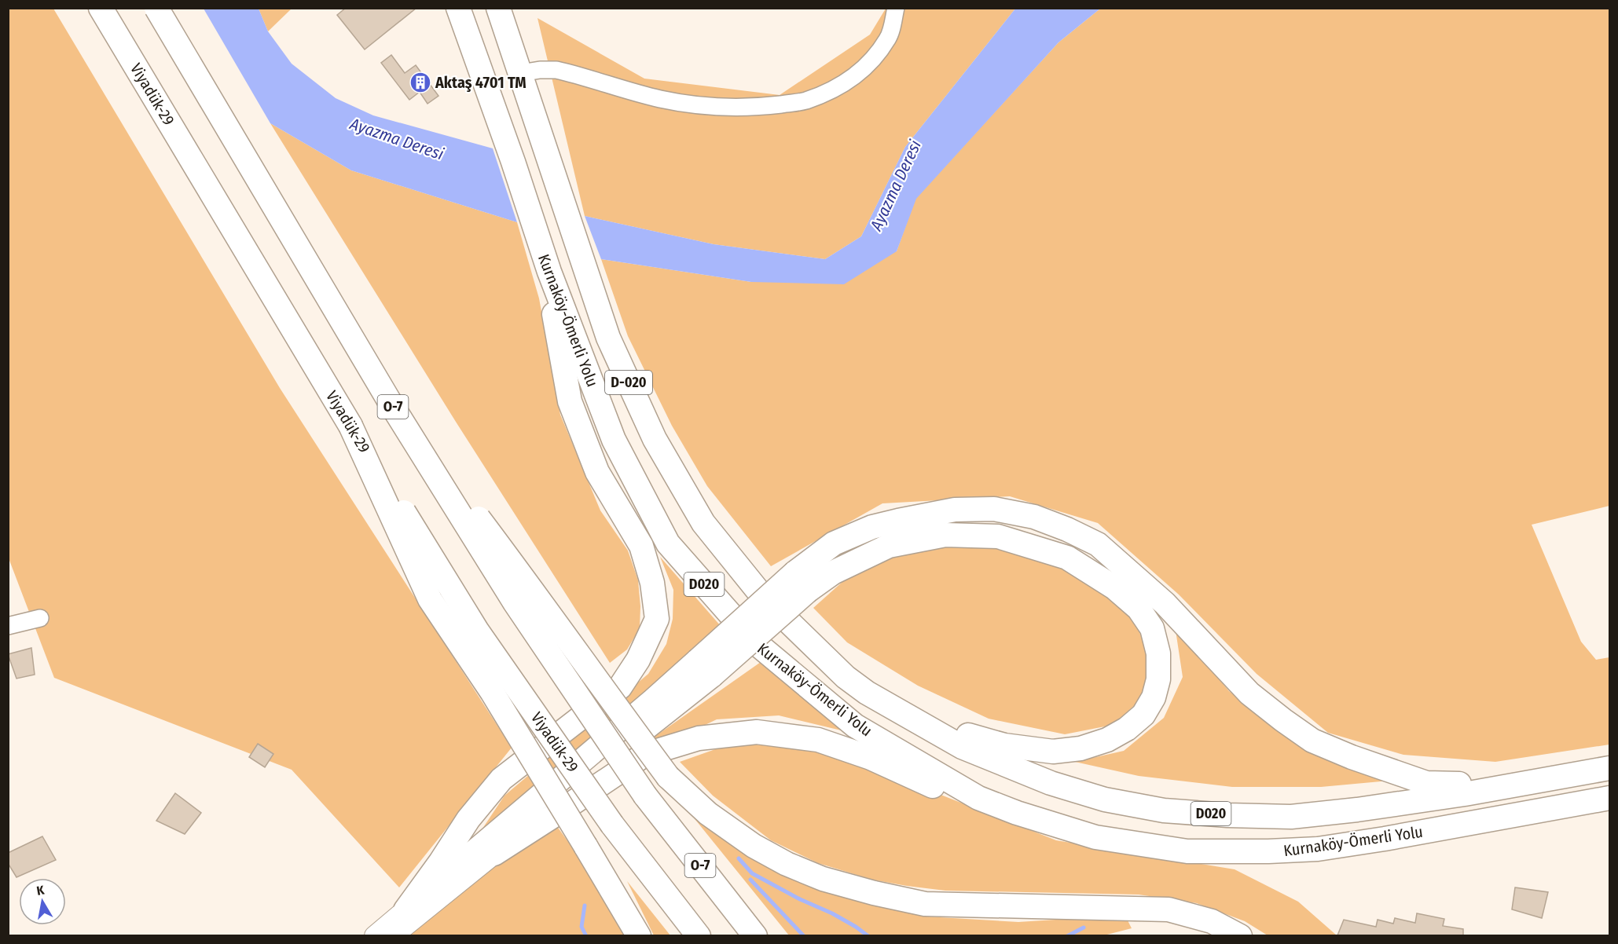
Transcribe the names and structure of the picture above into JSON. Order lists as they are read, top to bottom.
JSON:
{
  "streets": {
    "highway": [
      "Viyadük-29",
      "Kurnaköy-Ömerli Yolu",
      "D-020",
      "O-7",
      "D020"
    ]
  },
  "water": ["Ayazma Deresi"],
  "places": {
    "building": ["Aktaş 4701 TM"]
  },
  "north": "top"
}
